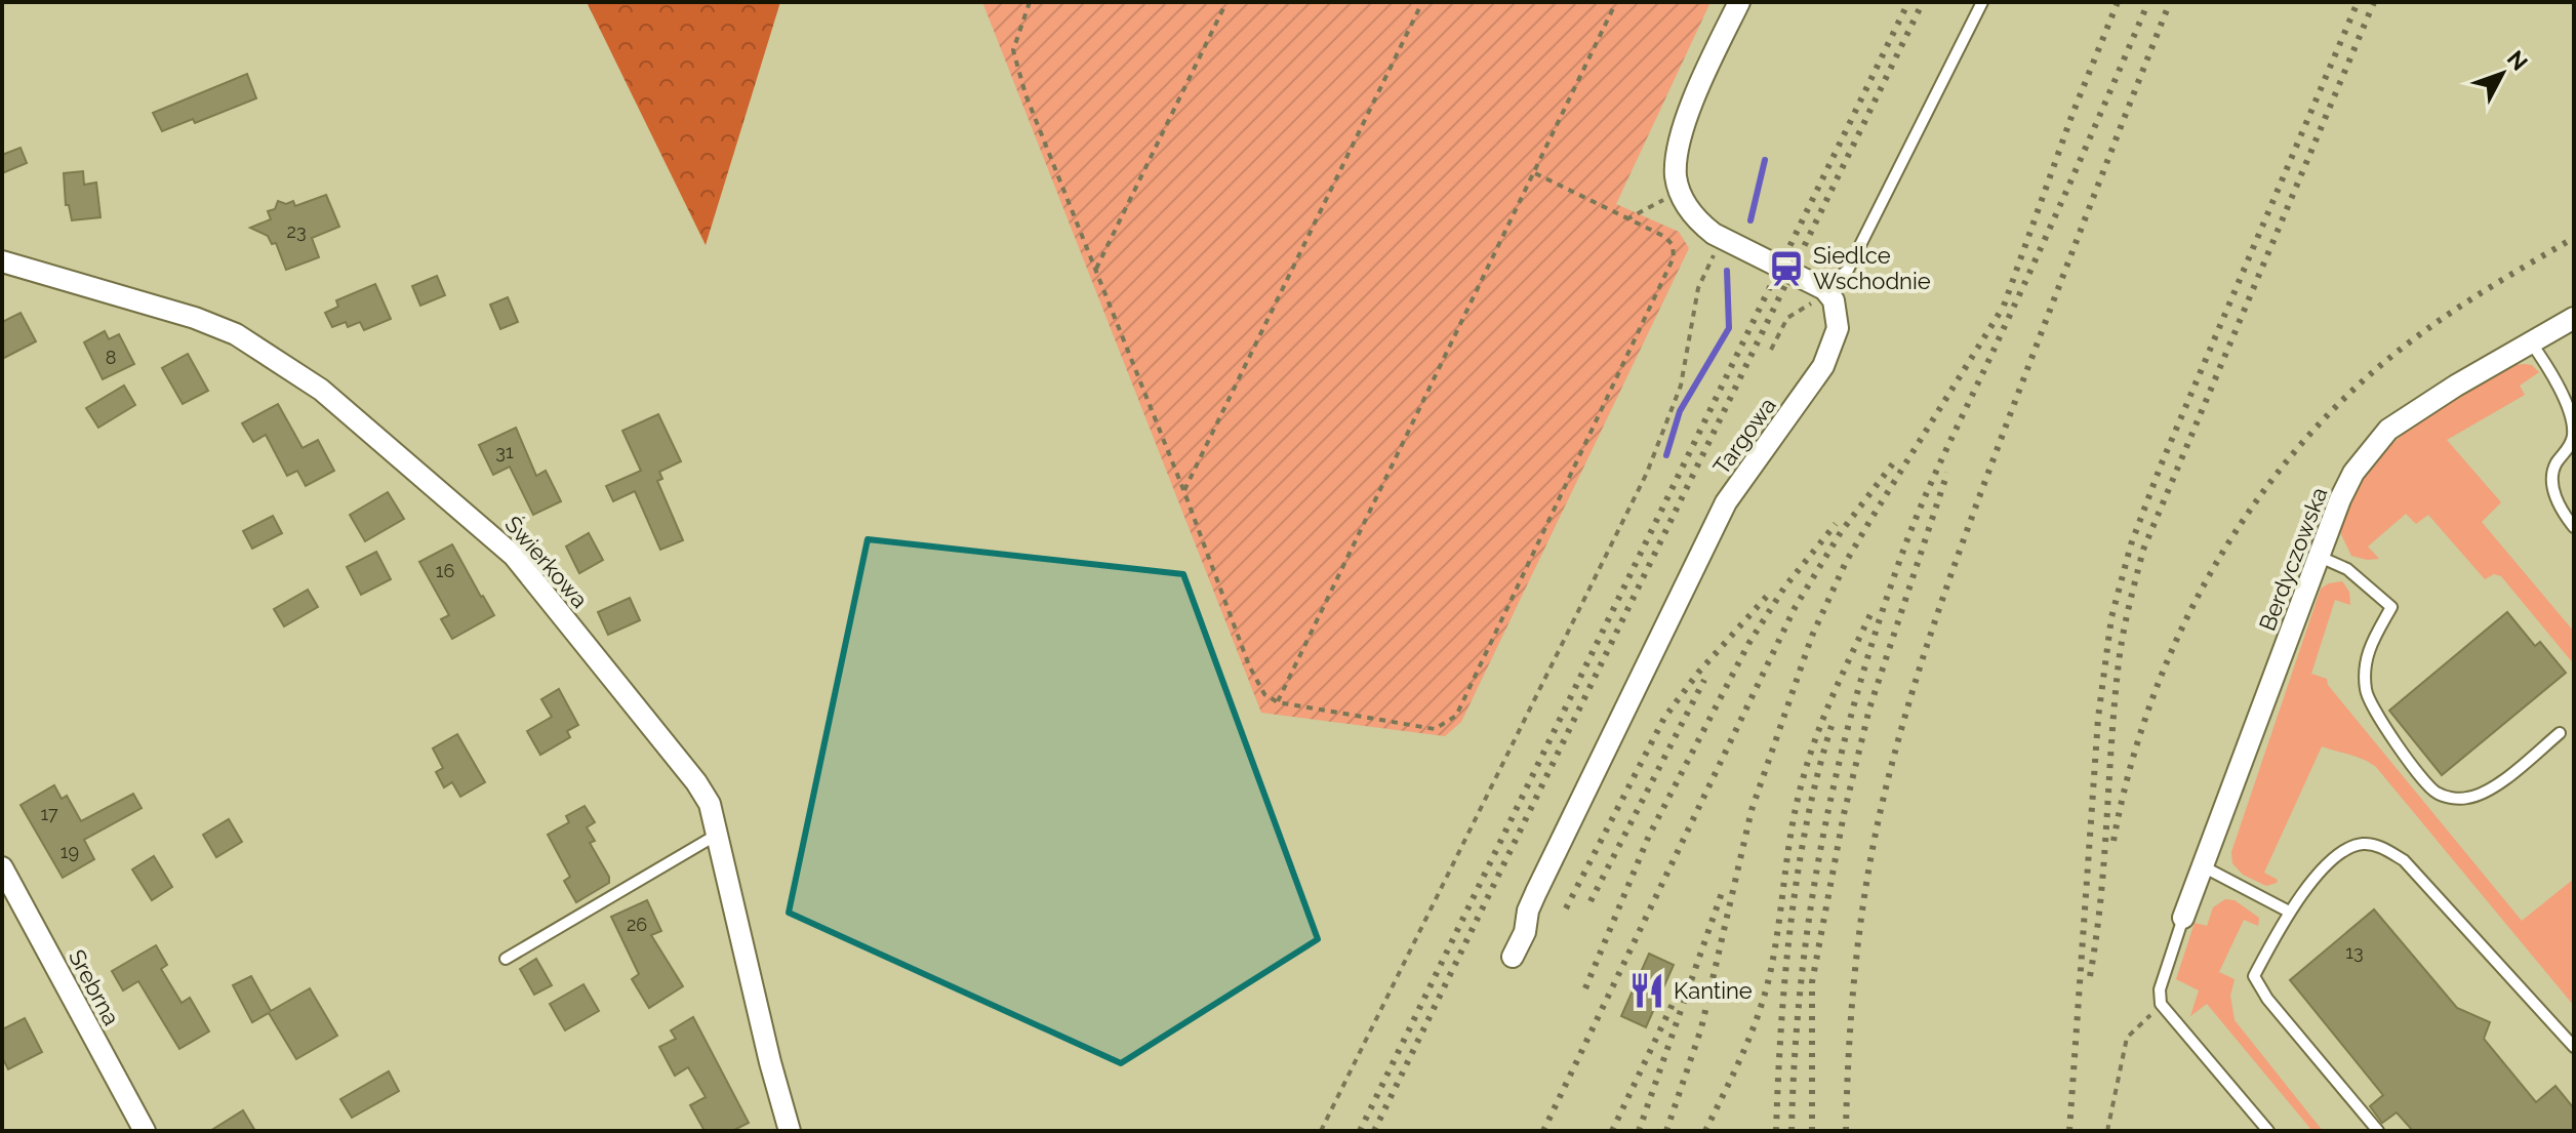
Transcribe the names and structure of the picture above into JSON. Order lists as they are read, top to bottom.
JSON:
{
  "streets": {
    "street": [
      "Targowa",
      "Berdyczowska",
      "Świerkowa",
      "Srebrna"
    ]
  },
  "places": {
    "station": ["Siedlce Wschodnie"],
    "restaurant": ["Kantine"]
  },
  "house_numbers": [
    "23",
    "8",
    "31",
    "16",
    "17",
    "19",
    "26",
    "13"
  ],
  "north": "top right"
}
